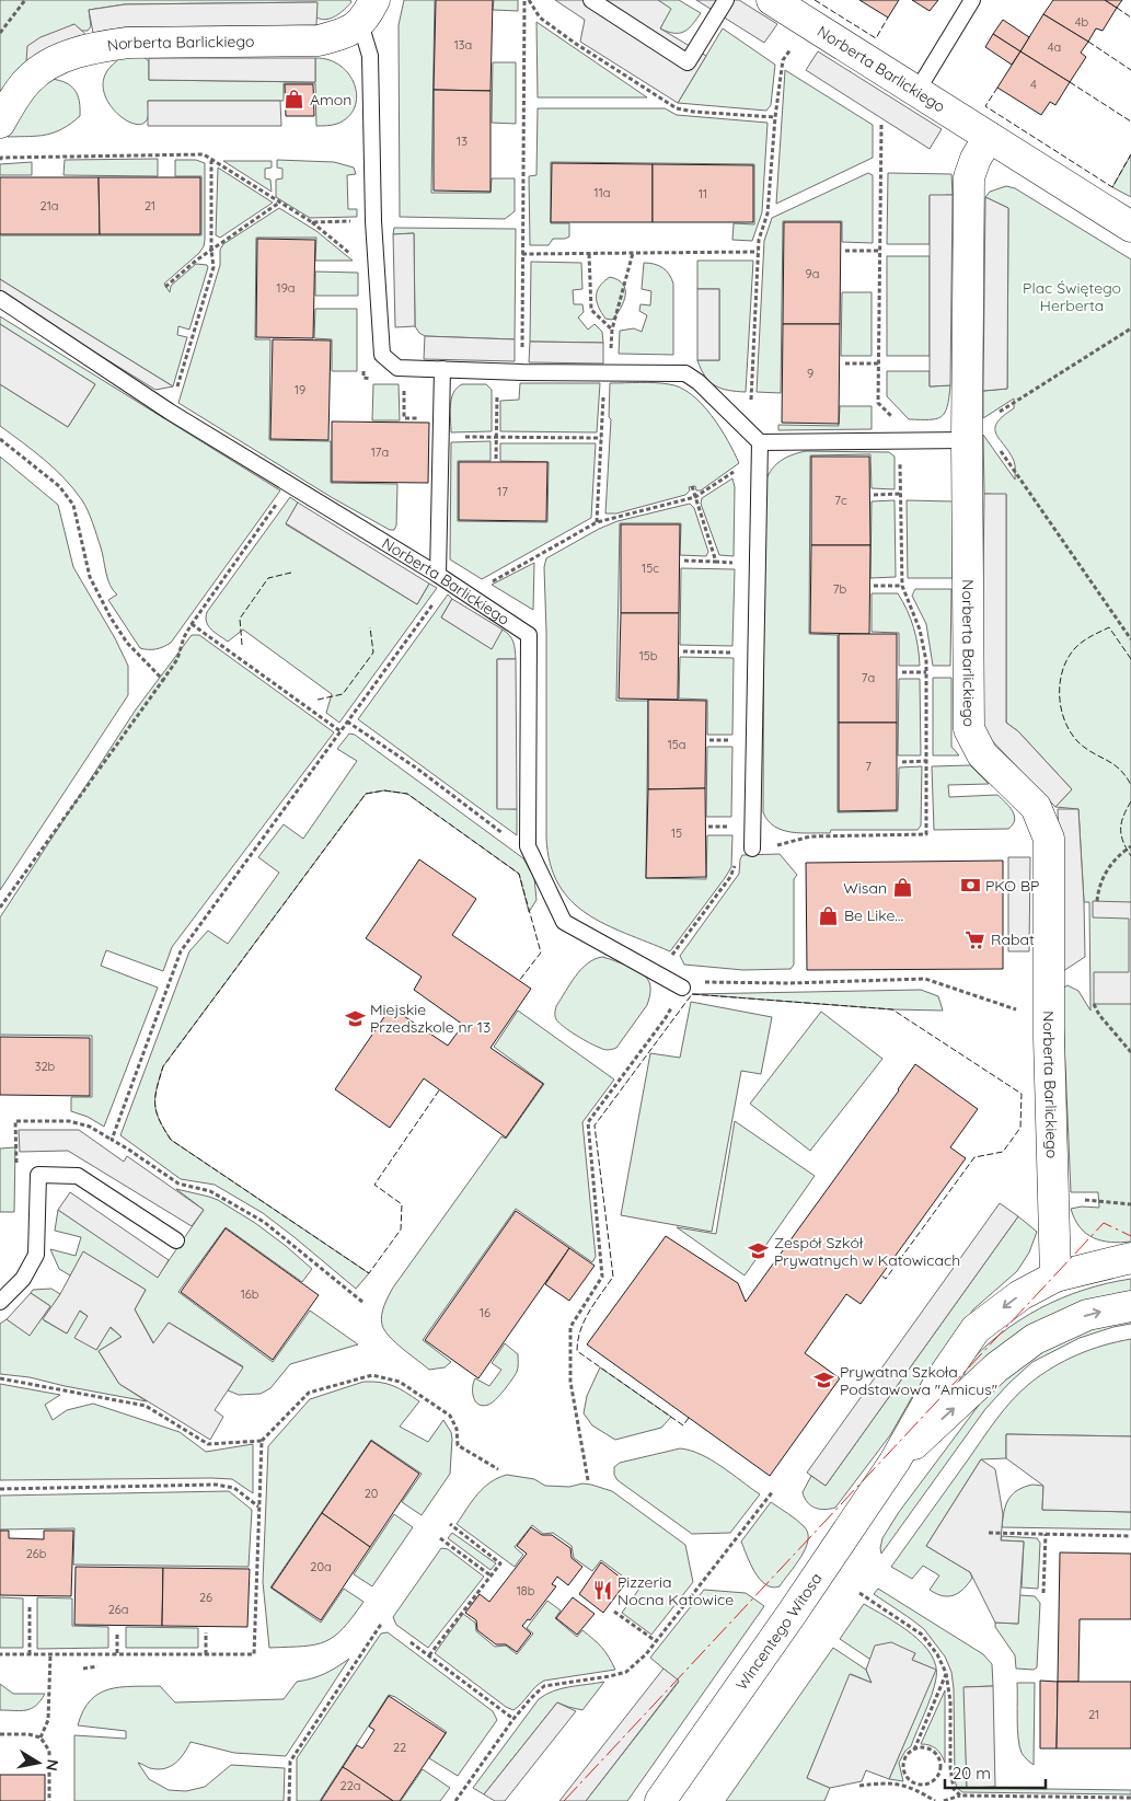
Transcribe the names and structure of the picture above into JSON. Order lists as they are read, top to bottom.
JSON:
{
  "streets": {
    "street": ["Norberta Barlickiego", "Wincentego Witosa"]
  },
  "crossings": [
    ["Norberta Barlickiego", "Wincentego Witosa"]
  ],
  "parks": ["Plac Świętego Herberta"],
  "places": {
    "shop": ["Amon", "Wisan", "Be Like…"],
    "bank": ["PKO BP"],
    "supermarket": ["Rabat"],
    "school or university": ["Miejskie Przedszkole nr 13", "Zespół Szkół Prywatnych w Katowicach", "Prywatna Szkoła Podstawowa \"Amicus\""],
    "restaurant": ["Pizzeria Nocna Katowice"]
  },
  "house_numbers": [
    "4b",
    "13a",
    "4a",
    "4",
    "13",
    "11a",
    "11",
    "21a",
    "21",
    "9a",
    "19a",
    "9",
    "19",
    "17a",
    "17",
    "7c",
    "15c",
    "7b",
    "15b",
    "7a",
    "15a",
    "7",
    "15",
    "32b",
    "16b",
    "16",
    "20",
    "26b",
    "20a",
    "18b",
    "26",
    "26a",
    "21",
    "22",
    "22a"
  ],
  "scale_bar": "20 m",
  "north": "right"
}
